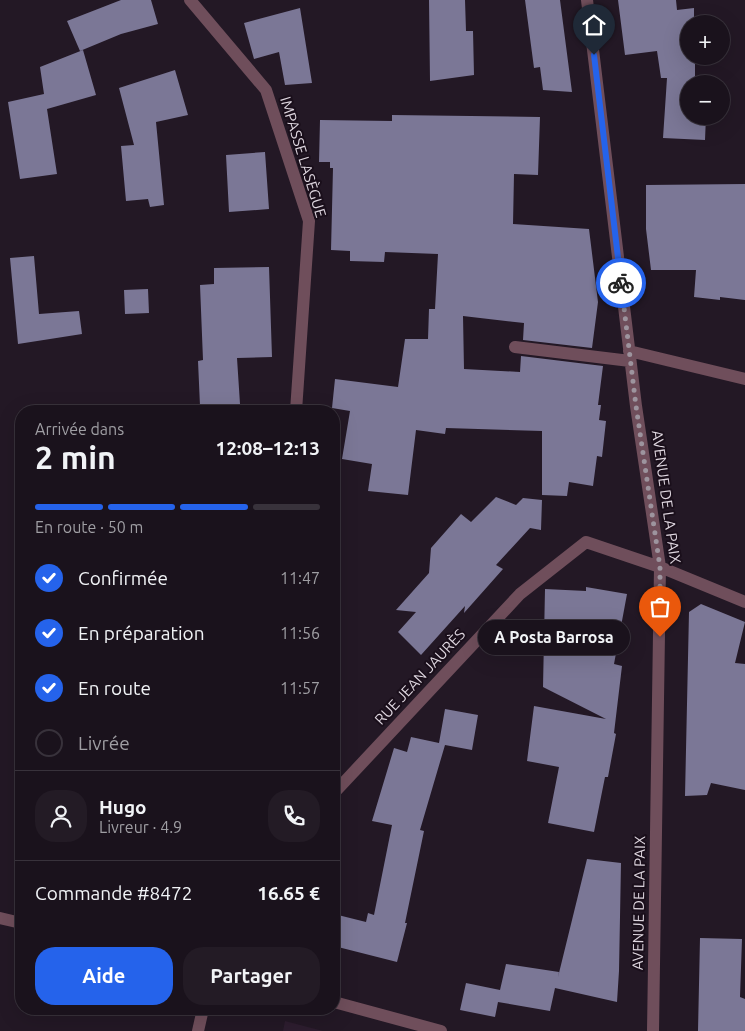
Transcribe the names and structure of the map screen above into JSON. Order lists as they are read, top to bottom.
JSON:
{
  "streets": {
    "street": ["IMPASSE LASÈGUE", "AVENUE DE LA PAIX", "RUE JEAN JAURÈS"]
  },
  "crossings": [
    ["AVENUE DE LA PAIX", "RUE JEAN JAURÈS"]
  ],
  "places": ["A Posta Barrosa"],
  "page": {
    "map_buttons": ["+", "−"],
    "heading": ["2 min", "Arrivée dans", "12:08–12:13"],
    "panel": [
      "Hugo",
      "Livreur · 4.9",
      "Commande #8472",
      "16.65 €"
    ],
    "bar": "En route · 50 m",
    "list": [
      ["Confirmée", "11:47"],
      ["En préparation", "11:56"],
      ["En route", "11:57"],
      "Livrée"
    ],
    "bubble": "A Posta Barrosa",
    "buttons": ["Aide", "Partager"]
  }
}
